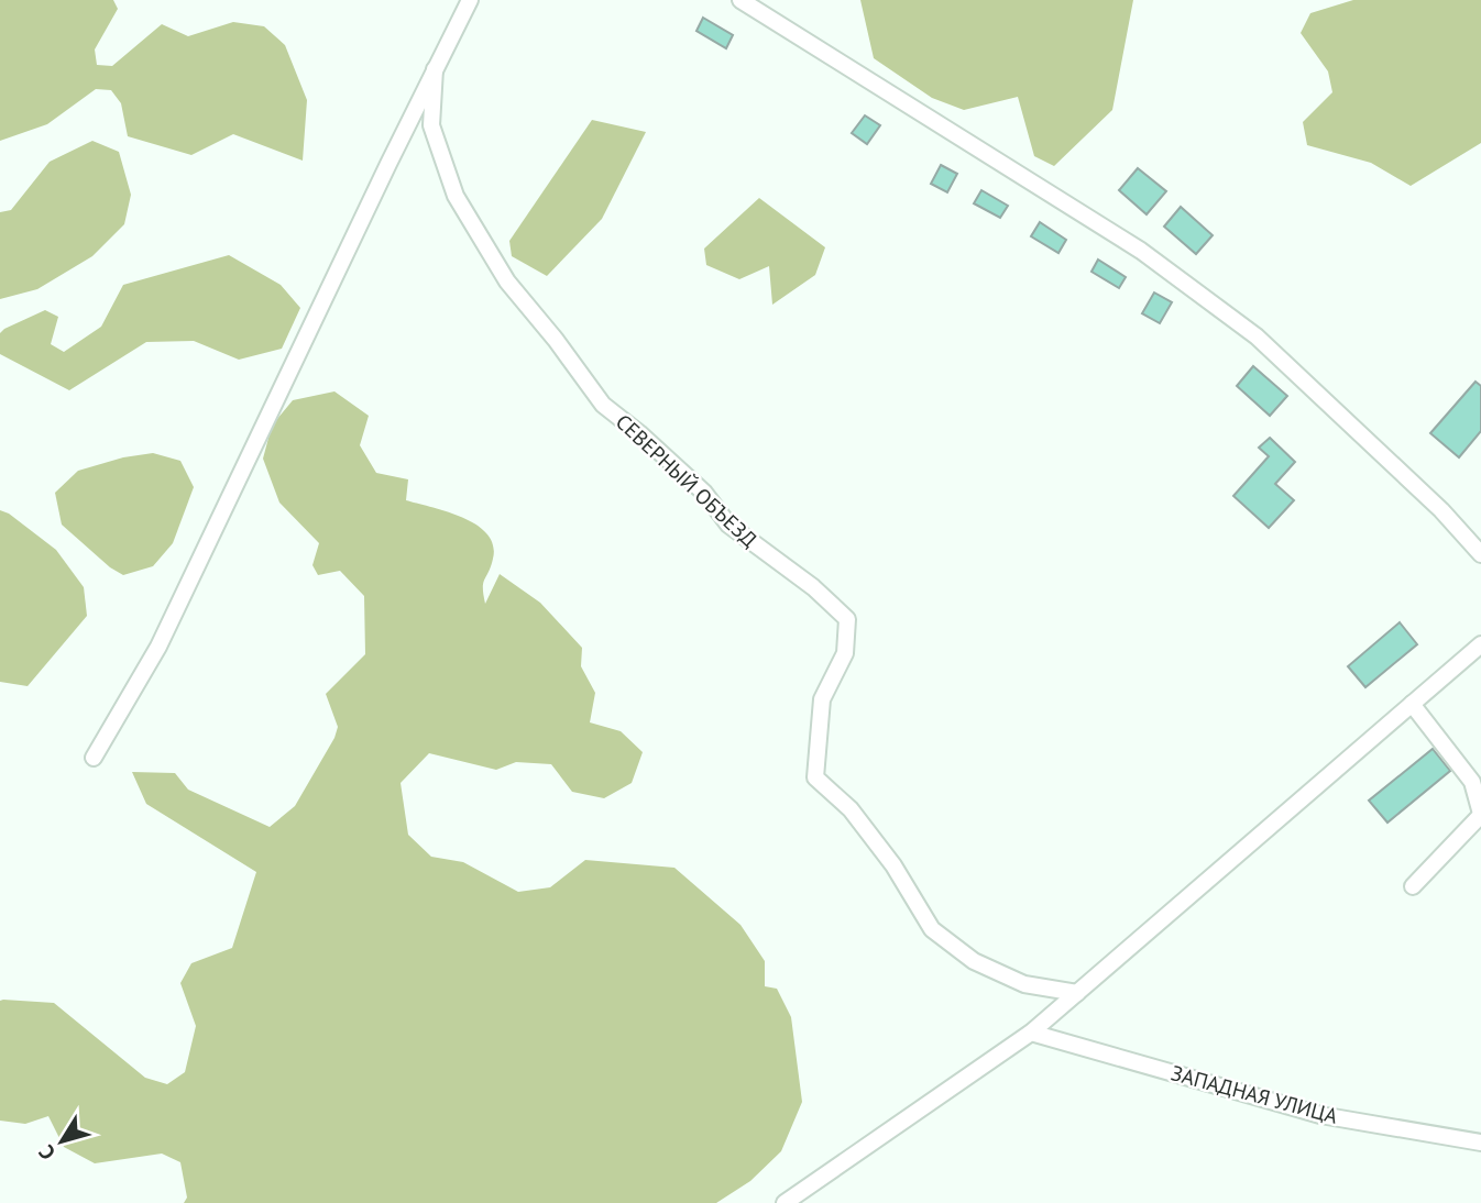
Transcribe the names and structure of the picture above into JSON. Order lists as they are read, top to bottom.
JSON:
{
  "streets": {
    "street": ["СЕВЕРНЫЙ ОБЪЕЗД", "ЗАПАДНАЯ УЛИЦА"]
  },
  "north": "bottom left"
}
